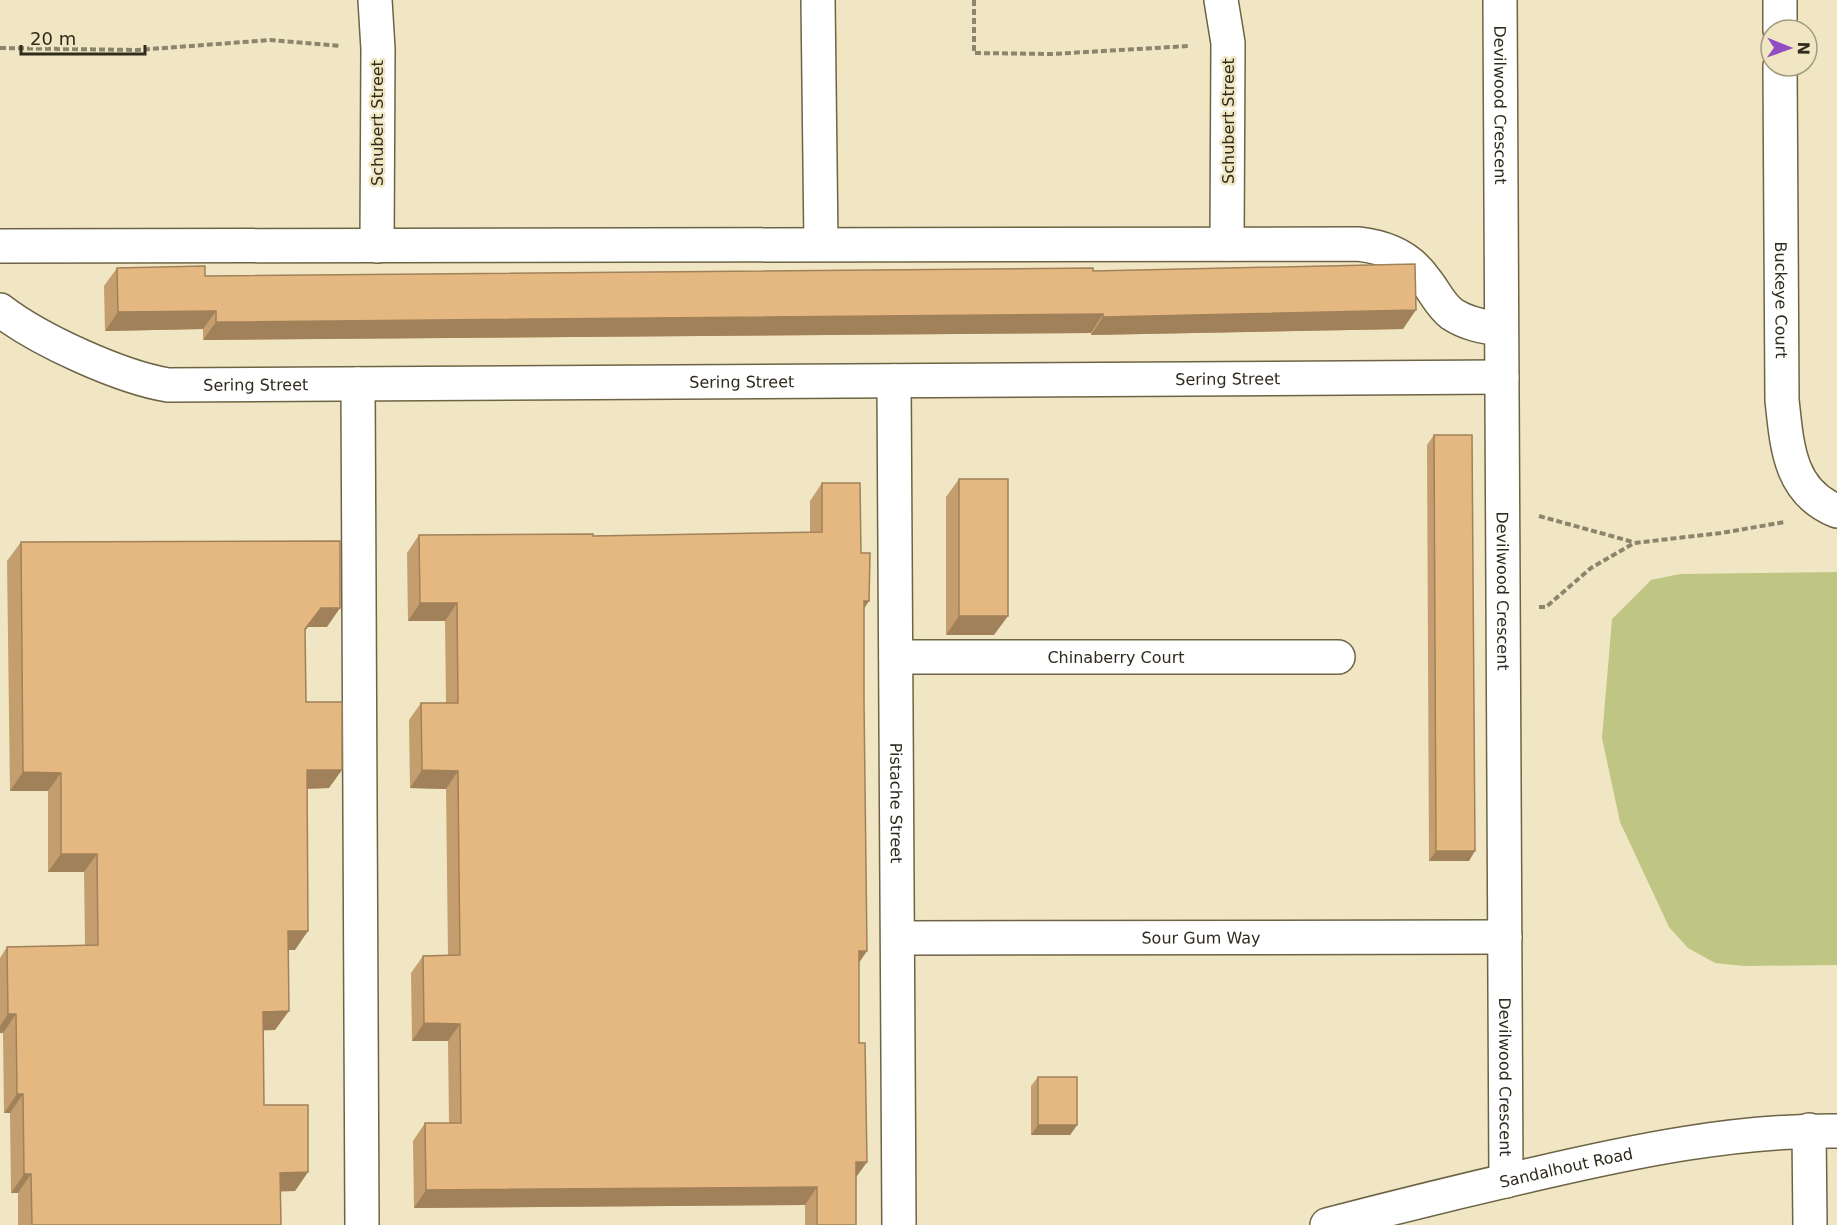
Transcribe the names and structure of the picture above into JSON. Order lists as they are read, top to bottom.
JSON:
{
  "streets": {
    "street": [
      "Devilwood Crescent",
      "Schubert Street",
      "Buckeye Court",
      "Sering Street",
      "Chinaberry Court",
      "Pistache Street",
      "Sour Gum Way",
      "Sandalhout Road"
    ]
  },
  "crossings": [
    ["Devilwood Crescent", "Sering Street"],
    ["Devilwood Crescent", "Sour Gum Way"],
    ["Devilwood Crescent", "Sandalhout Road"],
    ["Sering Street", "Pistache Street"],
    ["Chinaberry Court", "Pistache Street"],
    ["Pistache Street", "Sour Gum Way"]
  ],
  "scale_bar": "20 m",
  "north": "right"
}
